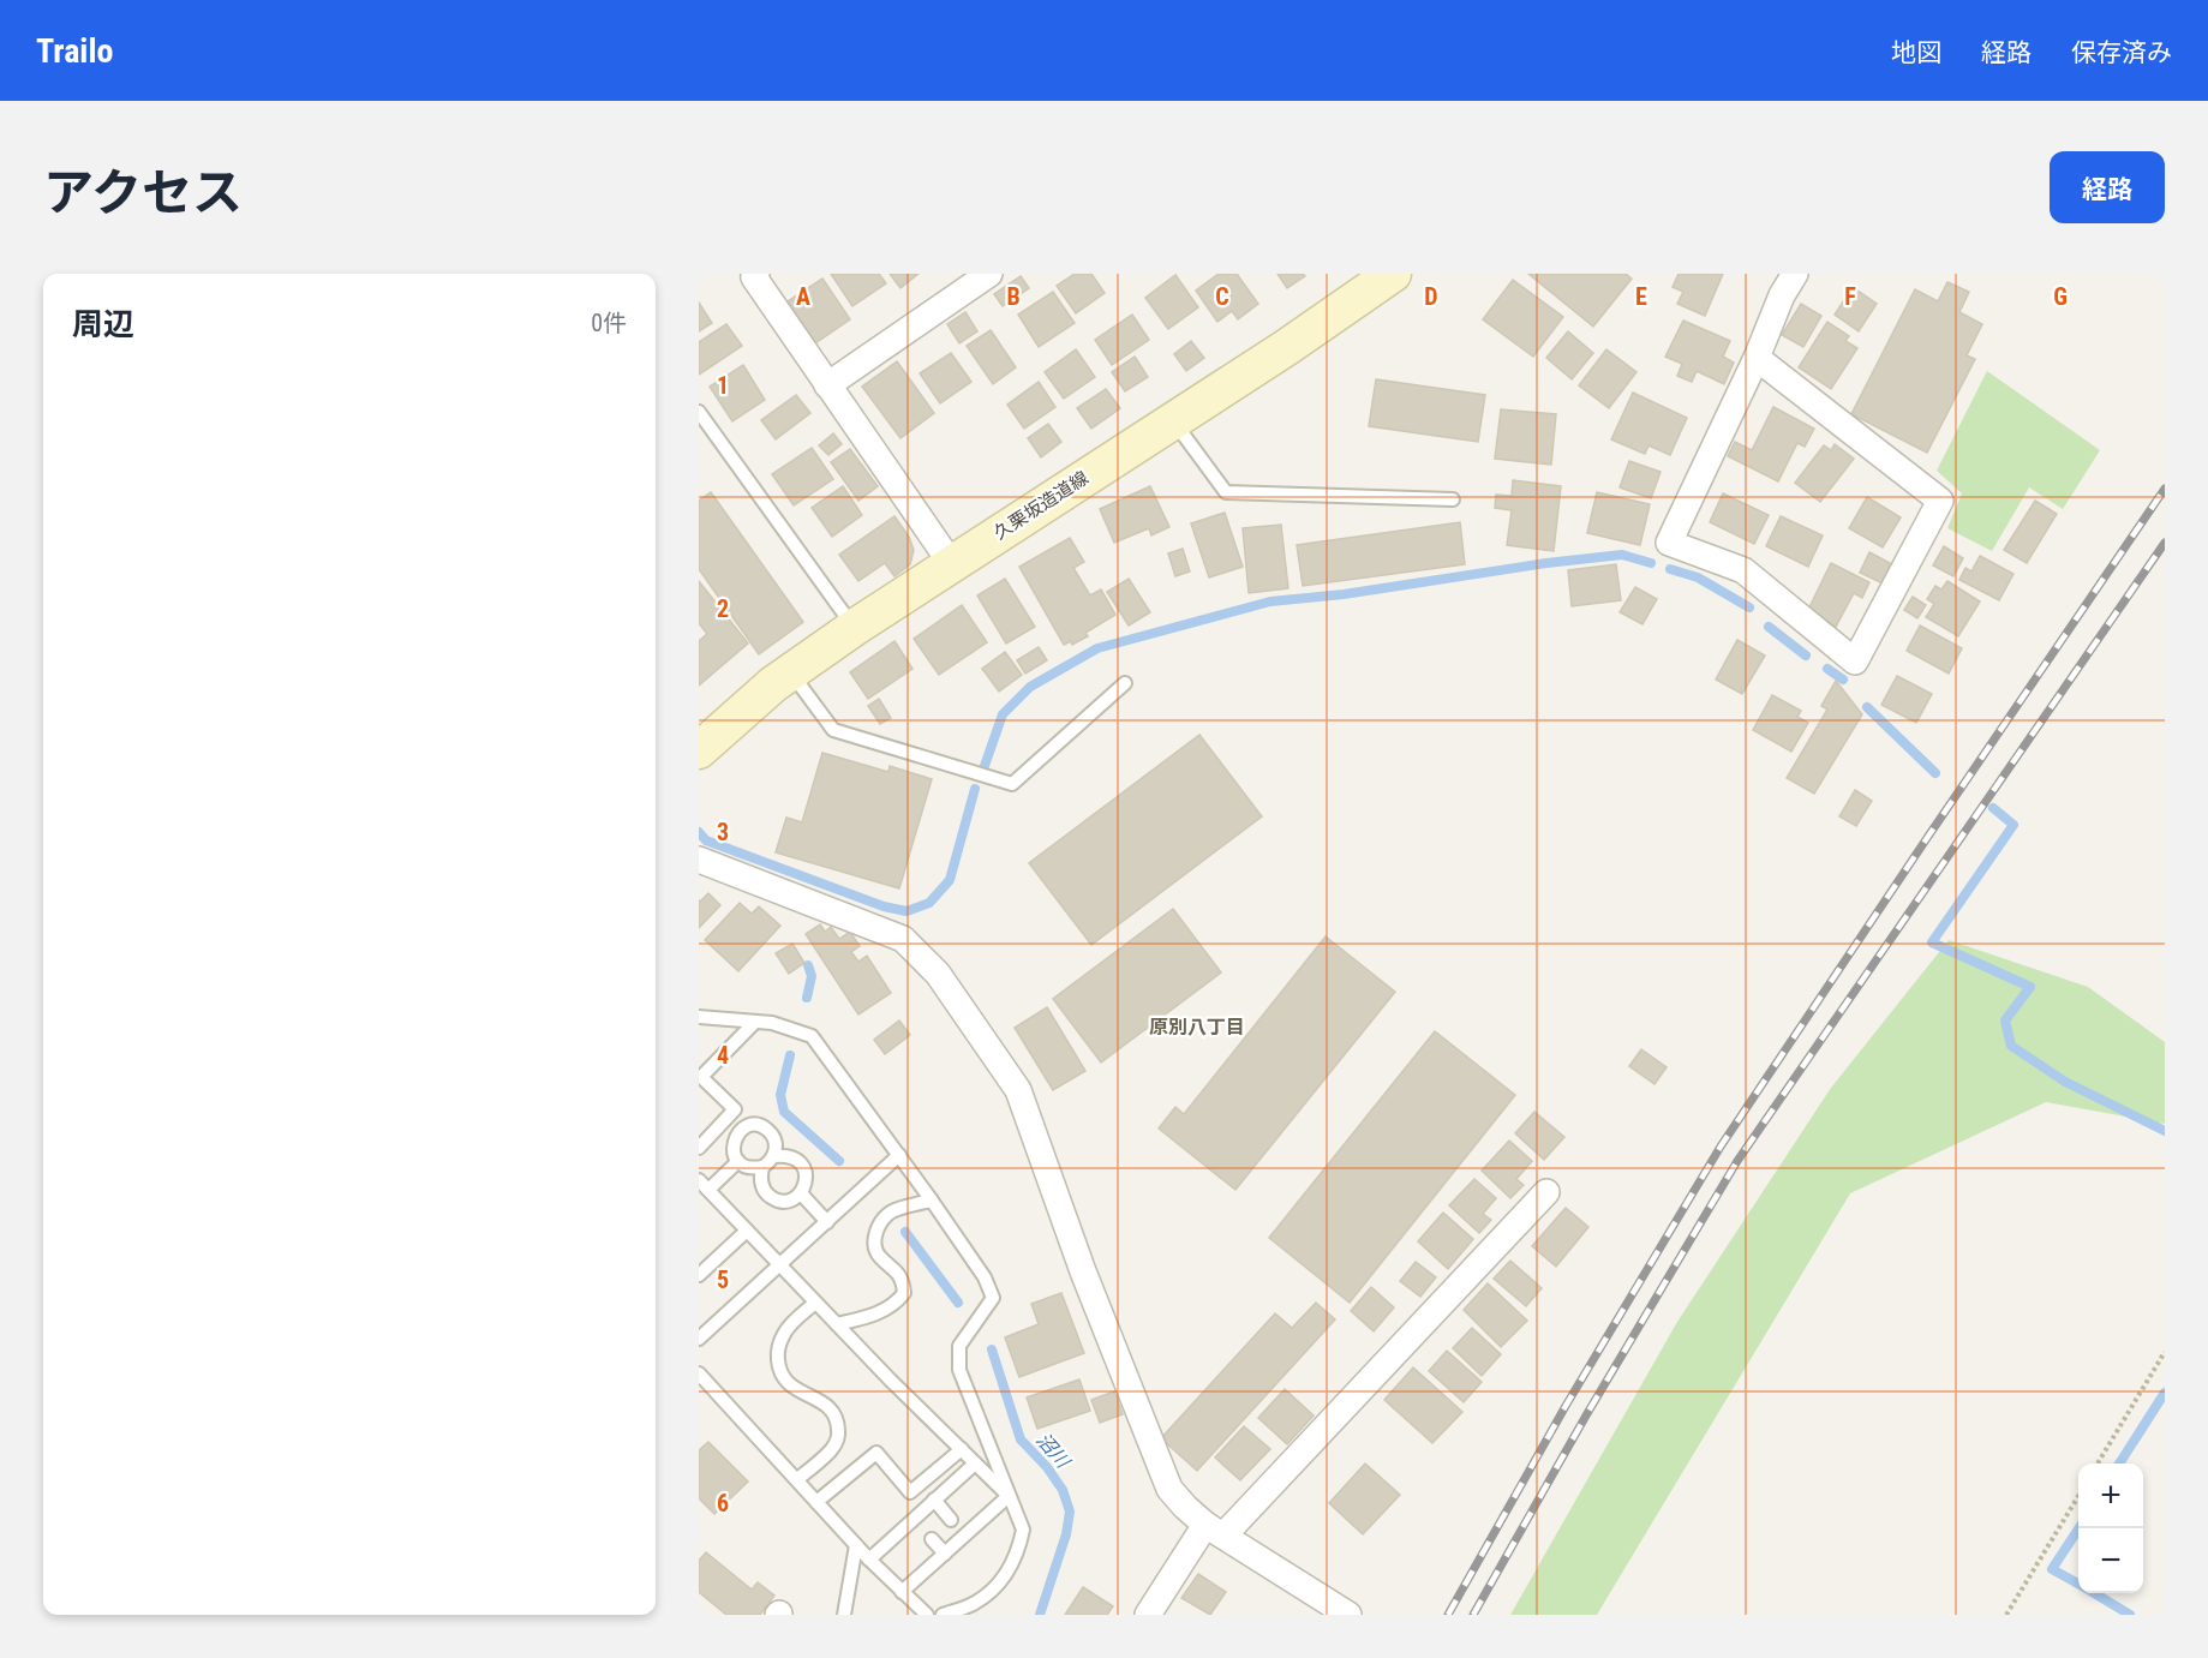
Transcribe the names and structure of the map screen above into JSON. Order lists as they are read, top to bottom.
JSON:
{
  "streets": {
    "main road": ["久栗坂造道線"]
  },
  "districts": ["原別八丁目"],
  "water": ["沼川"],
  "page": {
    "header": "Trailo",
    "nav": ["地図", "経路", "保存済み"],
    "title": "アクセス",
    "buttons": "経路",
    "heading": ["周辺", "0件"],
    "map_buttons": ["+", "−"]
  },
  "grid": {
    "columns": [
      "A",
      "B",
      "C",
      "D",
      "E",
      "F",
      "G"
    ],
    "rows": [
      "1",
      "2",
      "3",
      "4",
      "5",
      "6"
    ]
  }
}
